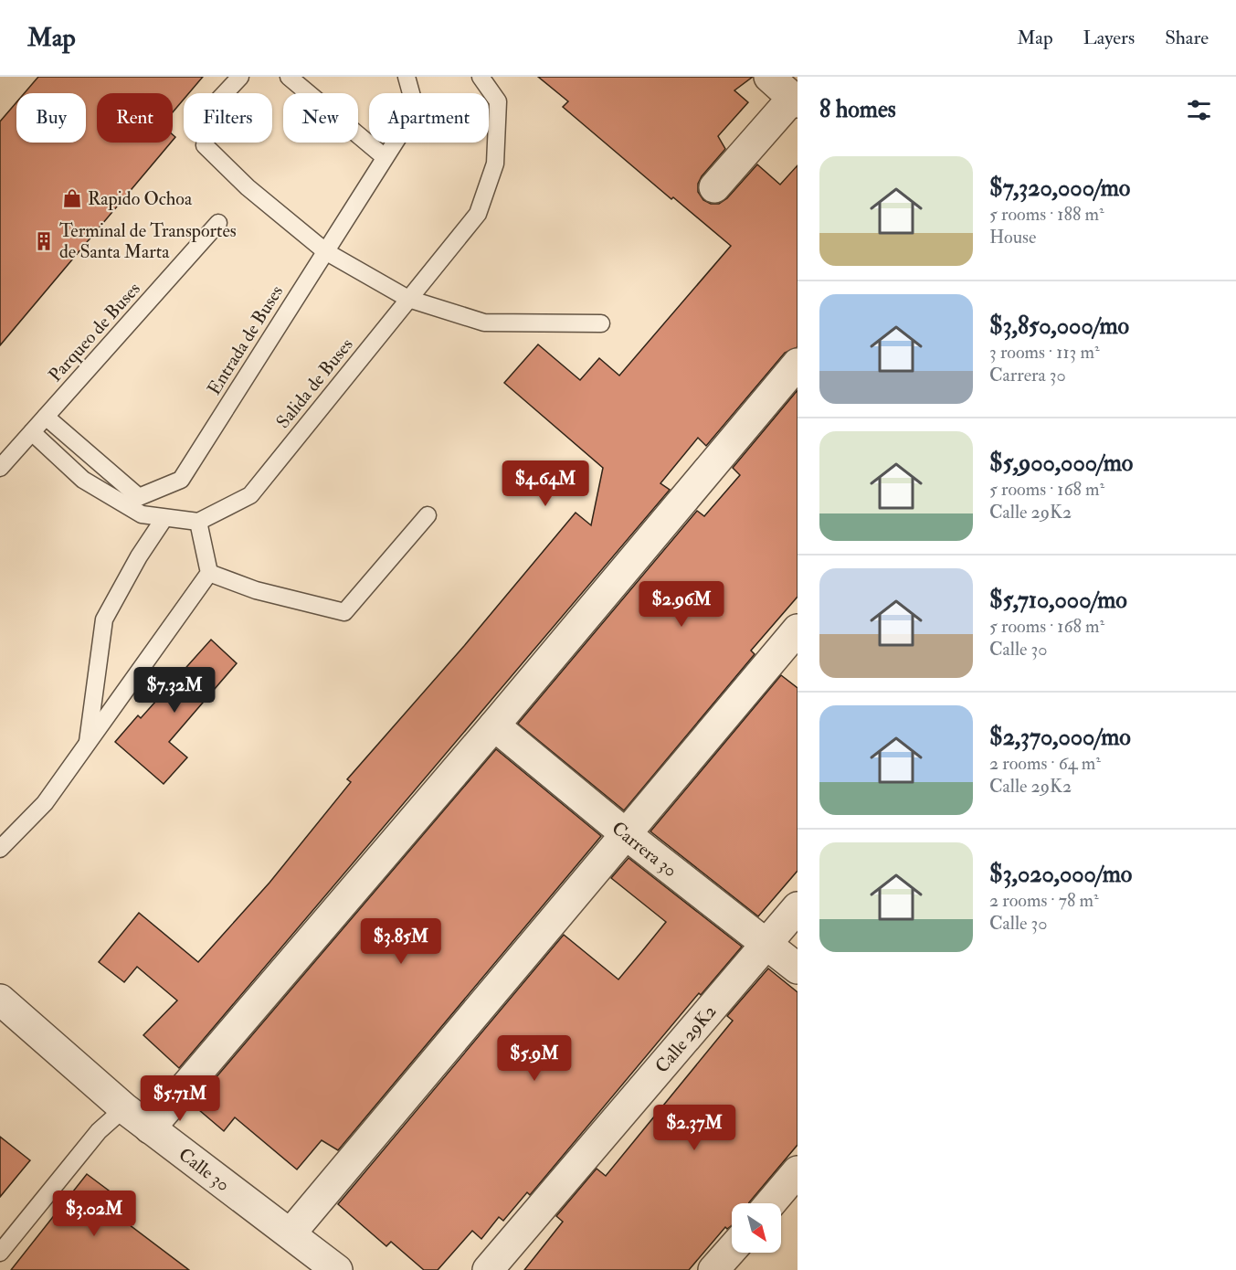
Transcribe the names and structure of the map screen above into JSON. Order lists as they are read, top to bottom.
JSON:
{
  "streets": {
    "street": ["Carrera 30", "Calle 29K2", "Calle 30"],
    "lane": ["Parqueo de Buses", "Entrada de Buses", "Salida de Buses"]
  },
  "crossings": [
    ["Parqueo de Buses", "Entrada de Buses"],
    ["Carrera 30", "Calle 29K2"]
  ],
  "places": {
    "shop": ["Rapido Ochoa"],
    "building": ["Terminal de Transportes de Santa Marta"]
  },
  "north": "bottom right",
  "page": {
    "header": "Map",
    "nav": ["Map", "Layers", "Share"],
    "heading": "8 homes",
    "chip": [
      "Buy",
      "Rent",
      "Filters",
      "New",
      "Apartment"
    ],
    "list": [
      {
        "name": "$7,320,000/mo",
        "note": "5 rooms · 188 m² · House"
      },
      {
        "name": "$3,850,000/mo",
        "note": "3 rooms · 113 m² · Carrera 30"
      },
      {
        "name": "$5,900,000/mo",
        "note": "5 rooms · 168 m² · Calle 29K2"
      },
      {
        "name": "$5,710,000/mo",
        "note": "5 rooms · 168 m² · Calle 30"
      },
      {
        "name": "$2,370,000/mo",
        "note": "2 rooms · 64 m² · Calle 29K2"
      },
      {
        "name": "$3,020,000/mo",
        "note": "2 rooms · 78 m² · Calle 30"
      }
    ],
    "price": [
      "$4.64M",
      "$2.96M",
      "$7.32M",
      "$3.85M",
      "$5.9M",
      "$5.71M",
      "$2.37M",
      "$3.02M"
    ]
  }
}
